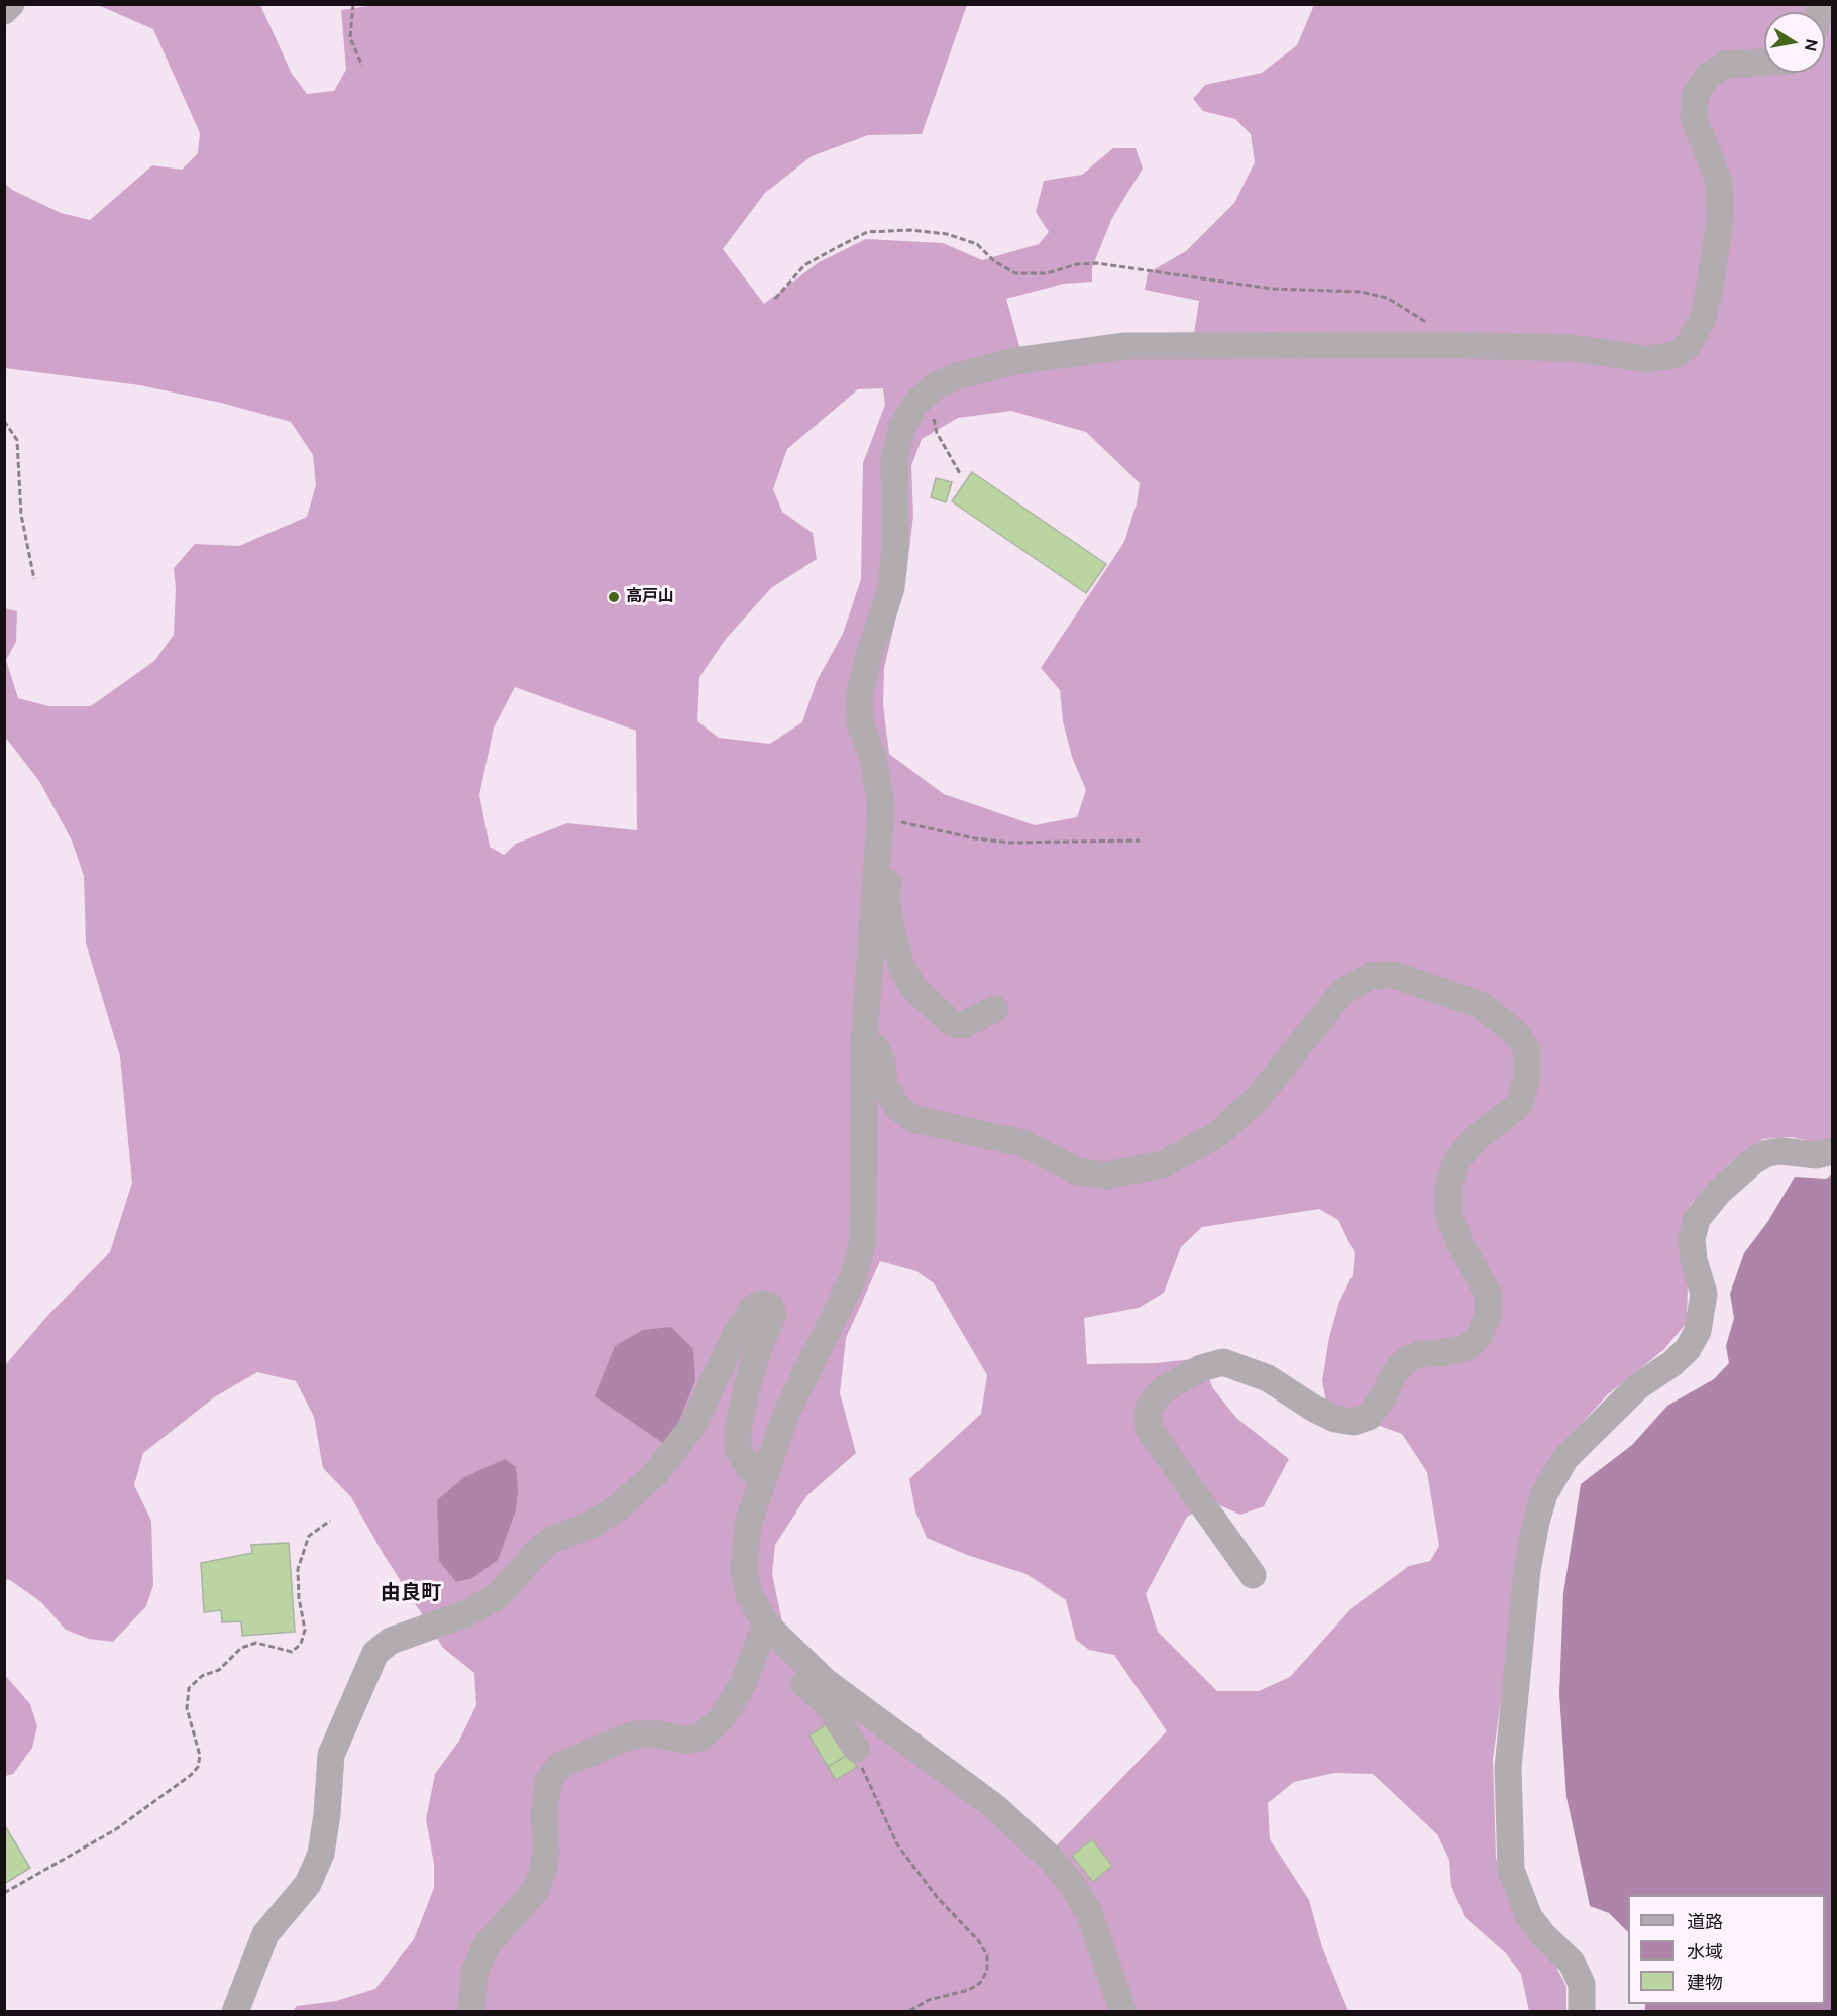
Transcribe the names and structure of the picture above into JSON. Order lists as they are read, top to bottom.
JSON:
{
  "districts": ["由良町"],
  "places": ["高戸山"],
  "legend": ["道路", "水域", "建物"],
  "north": "right"
}
